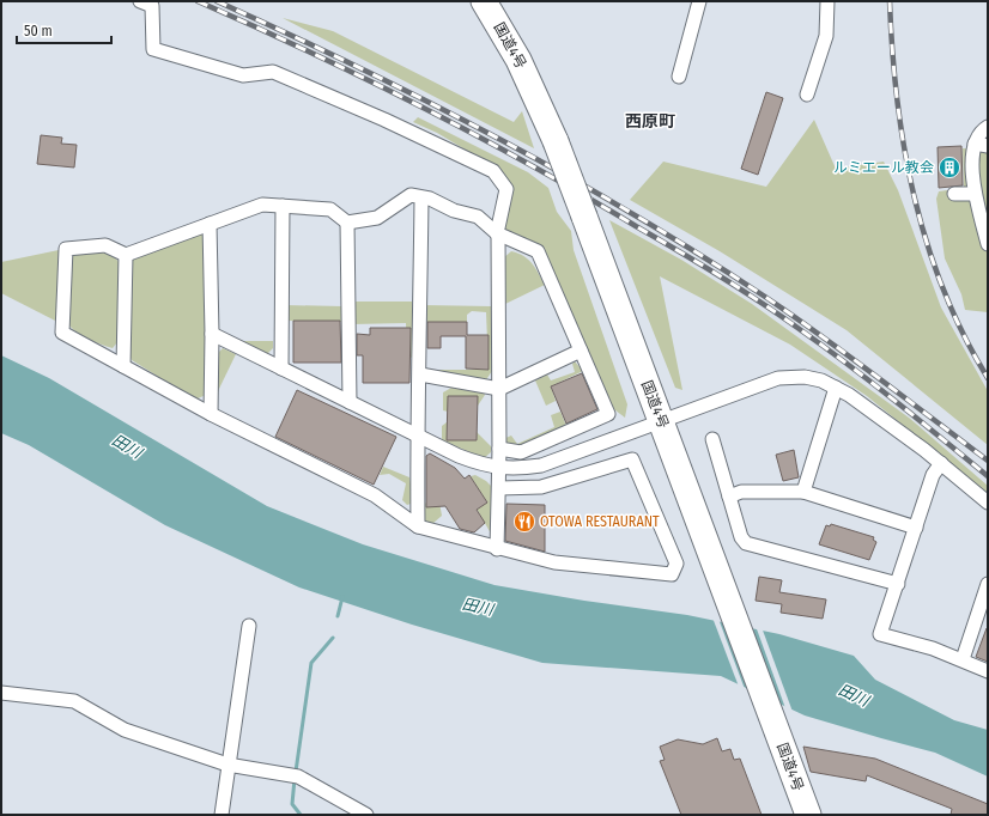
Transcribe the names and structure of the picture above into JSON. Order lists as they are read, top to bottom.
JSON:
{
  "streets": {
    "highway": ["国道4号"]
  },
  "districts": ["西原町"],
  "water": ["田川"],
  "places": {
    "building": ["ルミエール教会"],
    "restaurant": ["OTOWA RESTAURANT"]
  },
  "scale_bar": "50 m"
}
